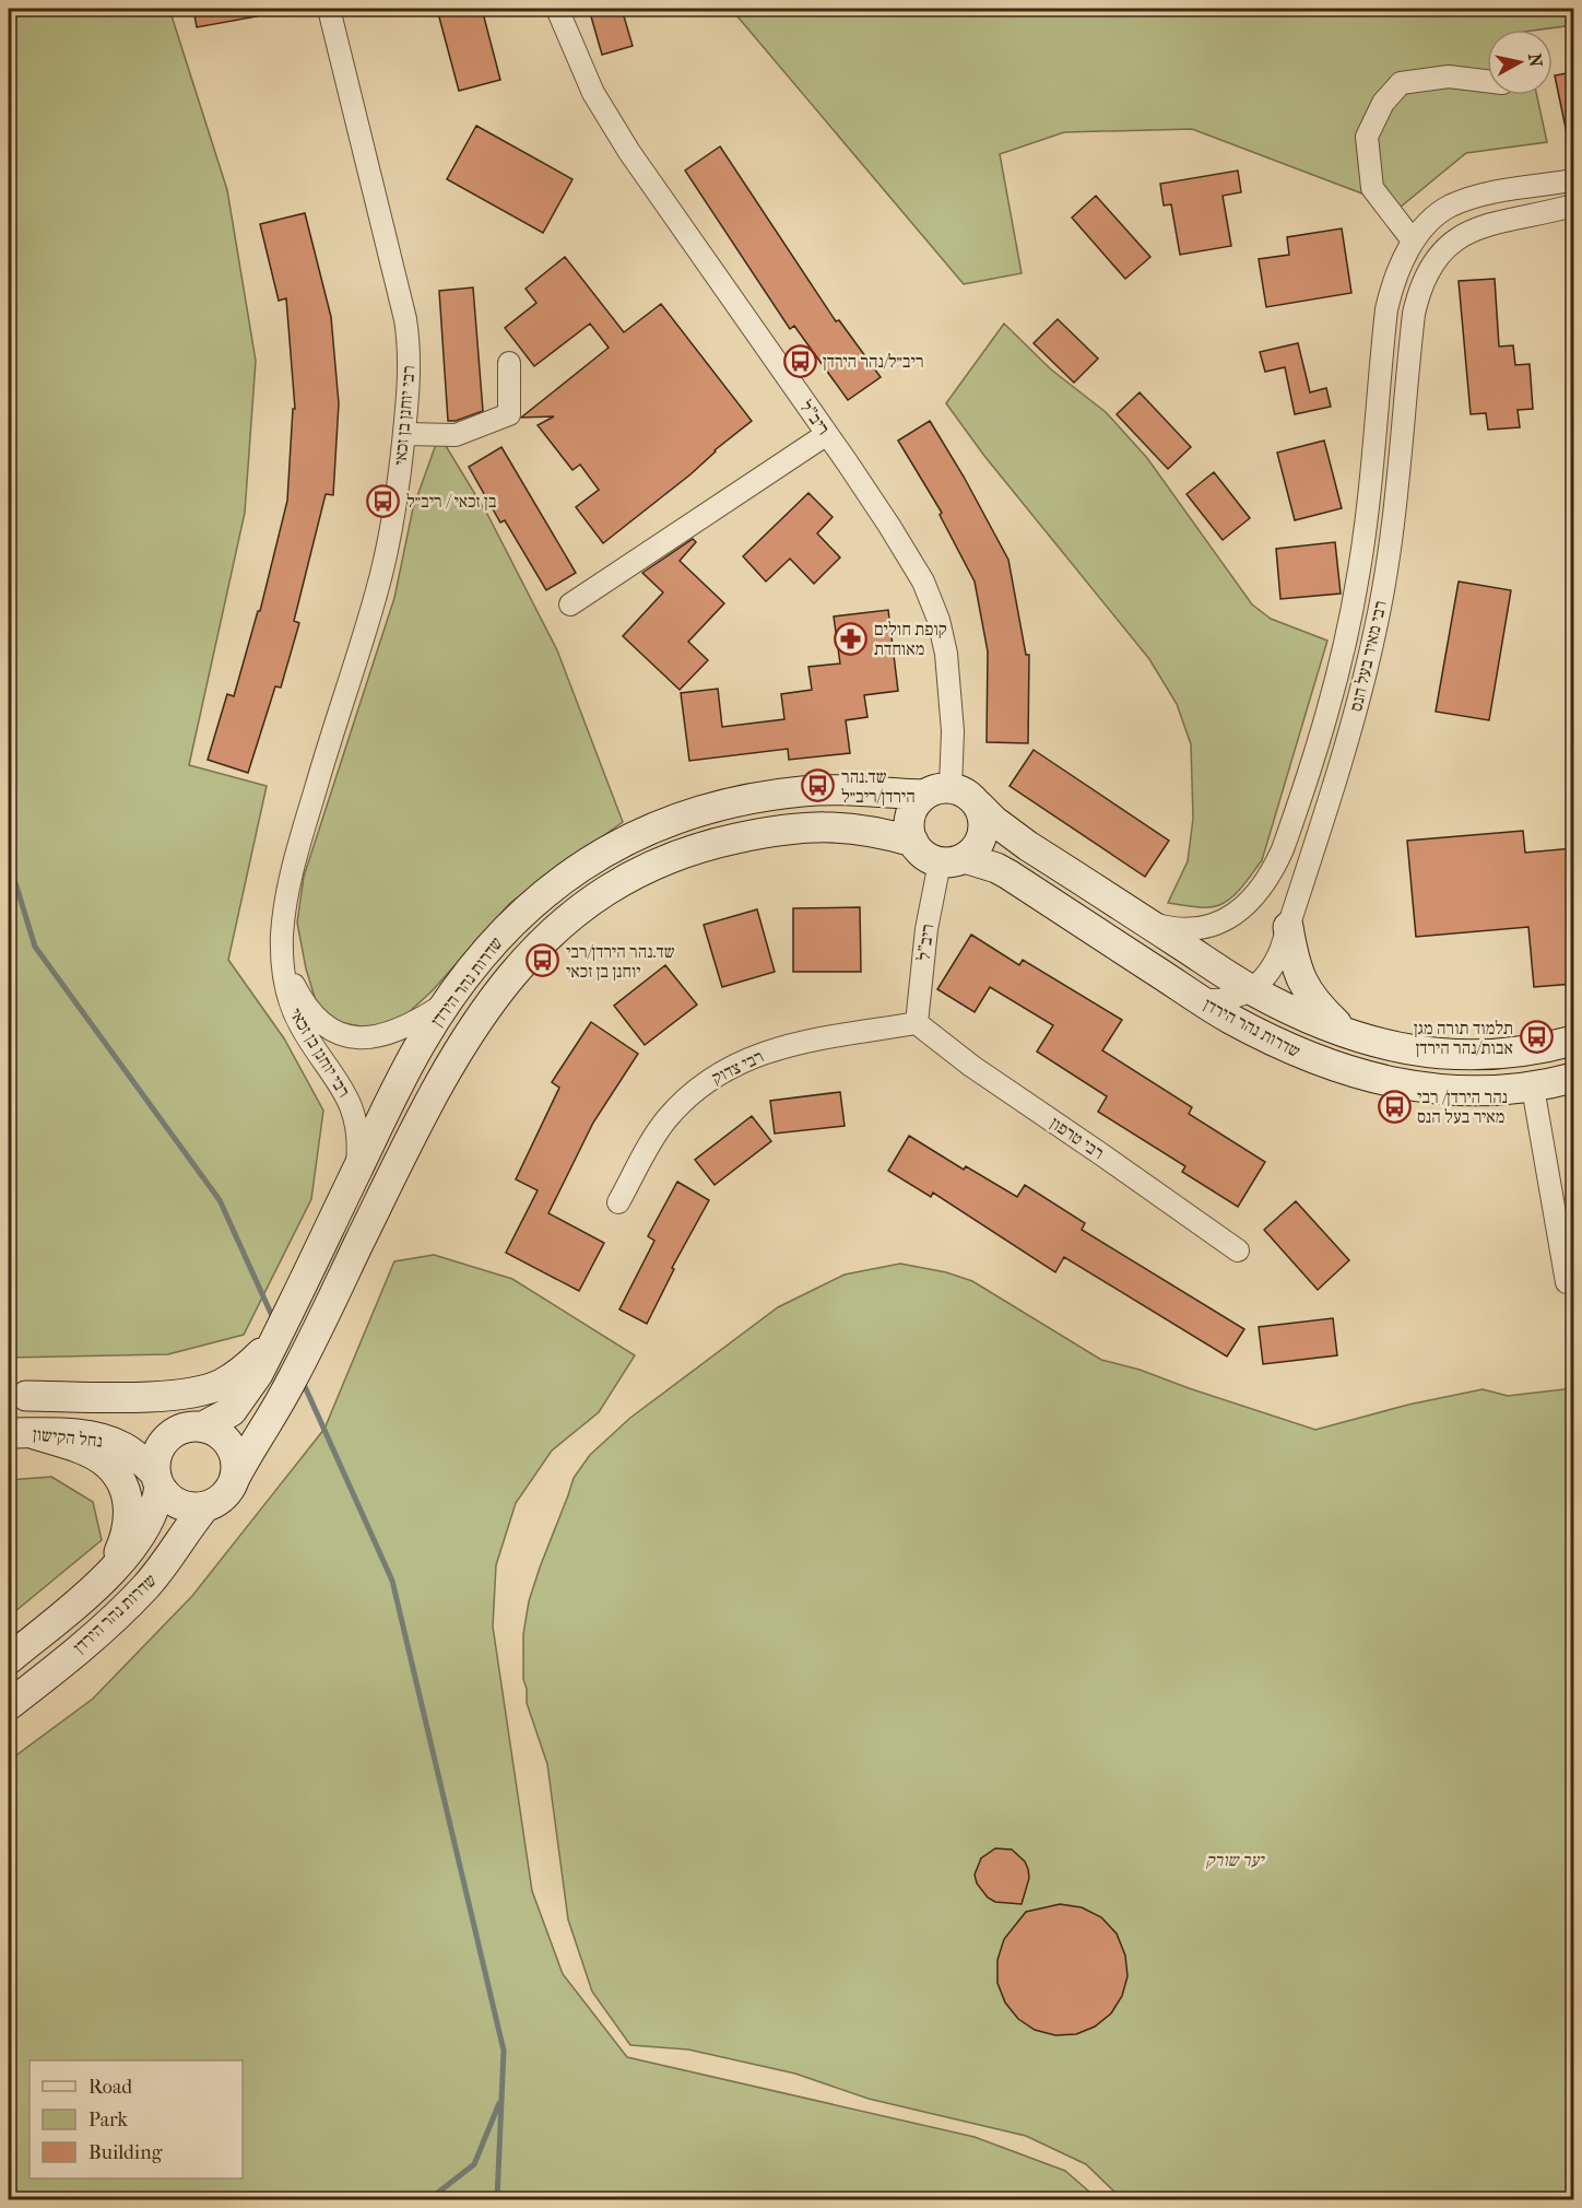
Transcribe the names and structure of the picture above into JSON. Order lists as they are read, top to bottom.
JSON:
{
  "streets": {
    "main road": ["שדרות נהר הירדן", "נחל הקישון"],
    "street": [
      "רבי יוחנן בן זכאי",
      "ריב\"ל",
      "רבי מאיר בעל הנס",
      "רבי צדוק",
      "רבי טרפון"
    ]
  },
  "crossings": [
    ["רבי יוחנן בן זכאי", "שדרות נהר הירדן"],
    ["ריב\"ל", "שדרות נהר הירדן"],
    ["ריב\"ל", "רבי צדוק"],
    ["ריב\"ל", "רבי טרפון"],
    ["רבי מאיר בעל הנס", "שדרות נהר הירדן"],
    ["שדרות נהר הירדן", "נחל הקישון"],
    ["רבי צדוק", "רבי טרפון"]
  ],
  "parks": ["יער שורק"],
  "places": {
    "bus stop": [
      "ריב״ל/נהר הירדן",
      "בן זכאי / ריב״ל",
      "שד.נהר הירדן/ריב״ל",
      "שד.נהר הירדן/רבי יוחנן בן זכאי",
      "תלמוד תורה מגן אבות/נהר הירדן",
      "נהר הירדן/ רבי מאיר בעל הנס"
    ],
    "pharmacy": ["קופת חולים מאוחדת"]
  },
  "legend": ["Road", "Park", "Building"],
  "north": "right"
}
